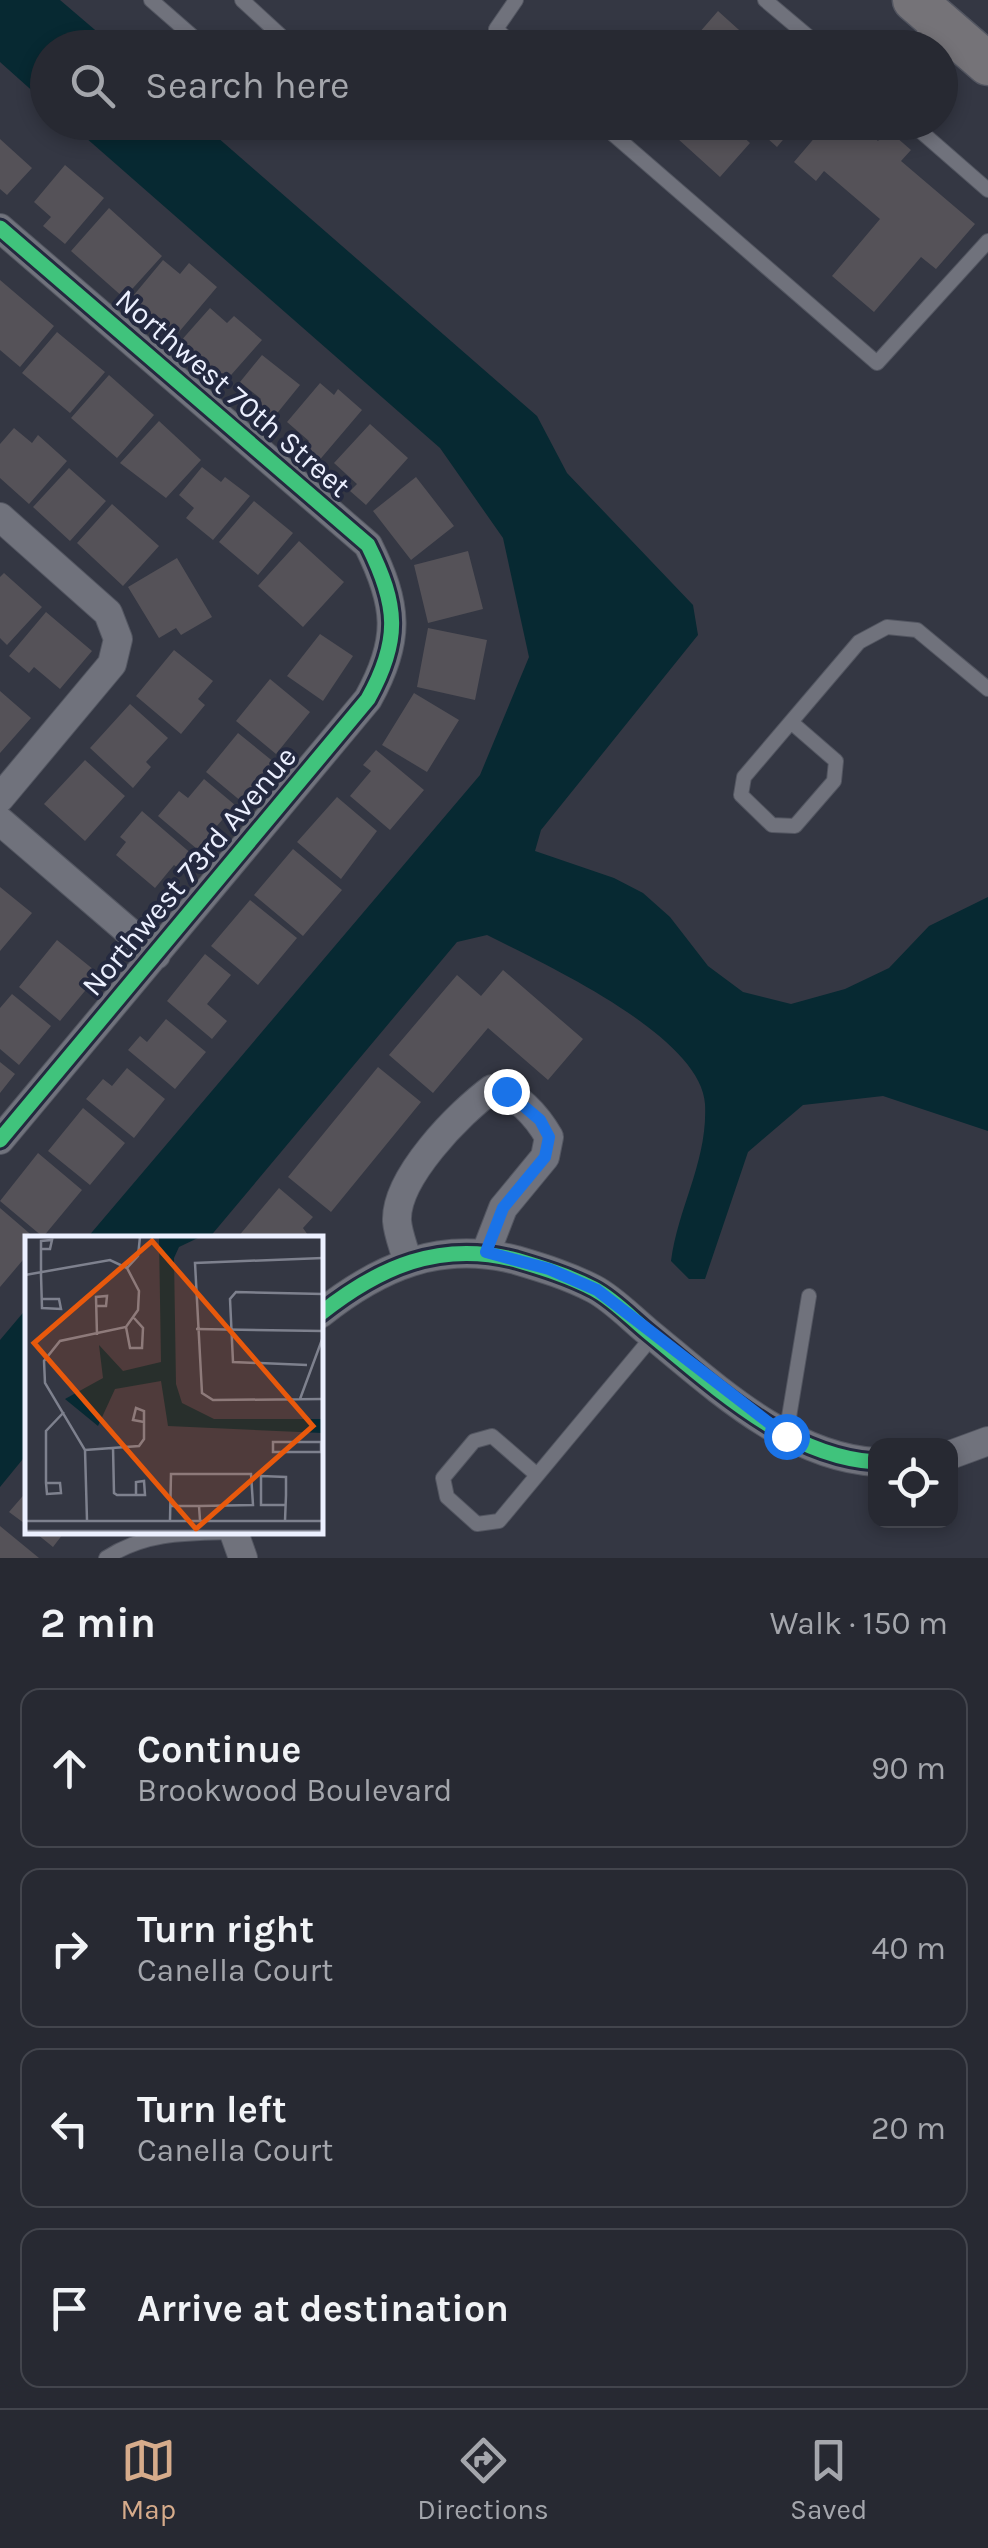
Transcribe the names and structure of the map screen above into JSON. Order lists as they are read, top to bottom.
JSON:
{
  "streets": {
    "street": ["Northwest 70th Street", "Northwest 73rd Avenue"]
  },
  "crossings": [
    ["Northwest 70th Street", "Northwest 73rd Avenue"]
  ],
  "page": {
    "search": "Search here",
    "heading": ["2 min", "Walk · 150 m"],
    "list": [
      ["Continue", "Brookwood Boulevard", "90 m"],
      ["Turn right", "Canella Court", "40 m"],
      ["Turn left", "Canella Court", "20 m"],
      "Arrive at destination"
    ],
    "nav": ["Map", "Directions", "Saved"]
  }
}
